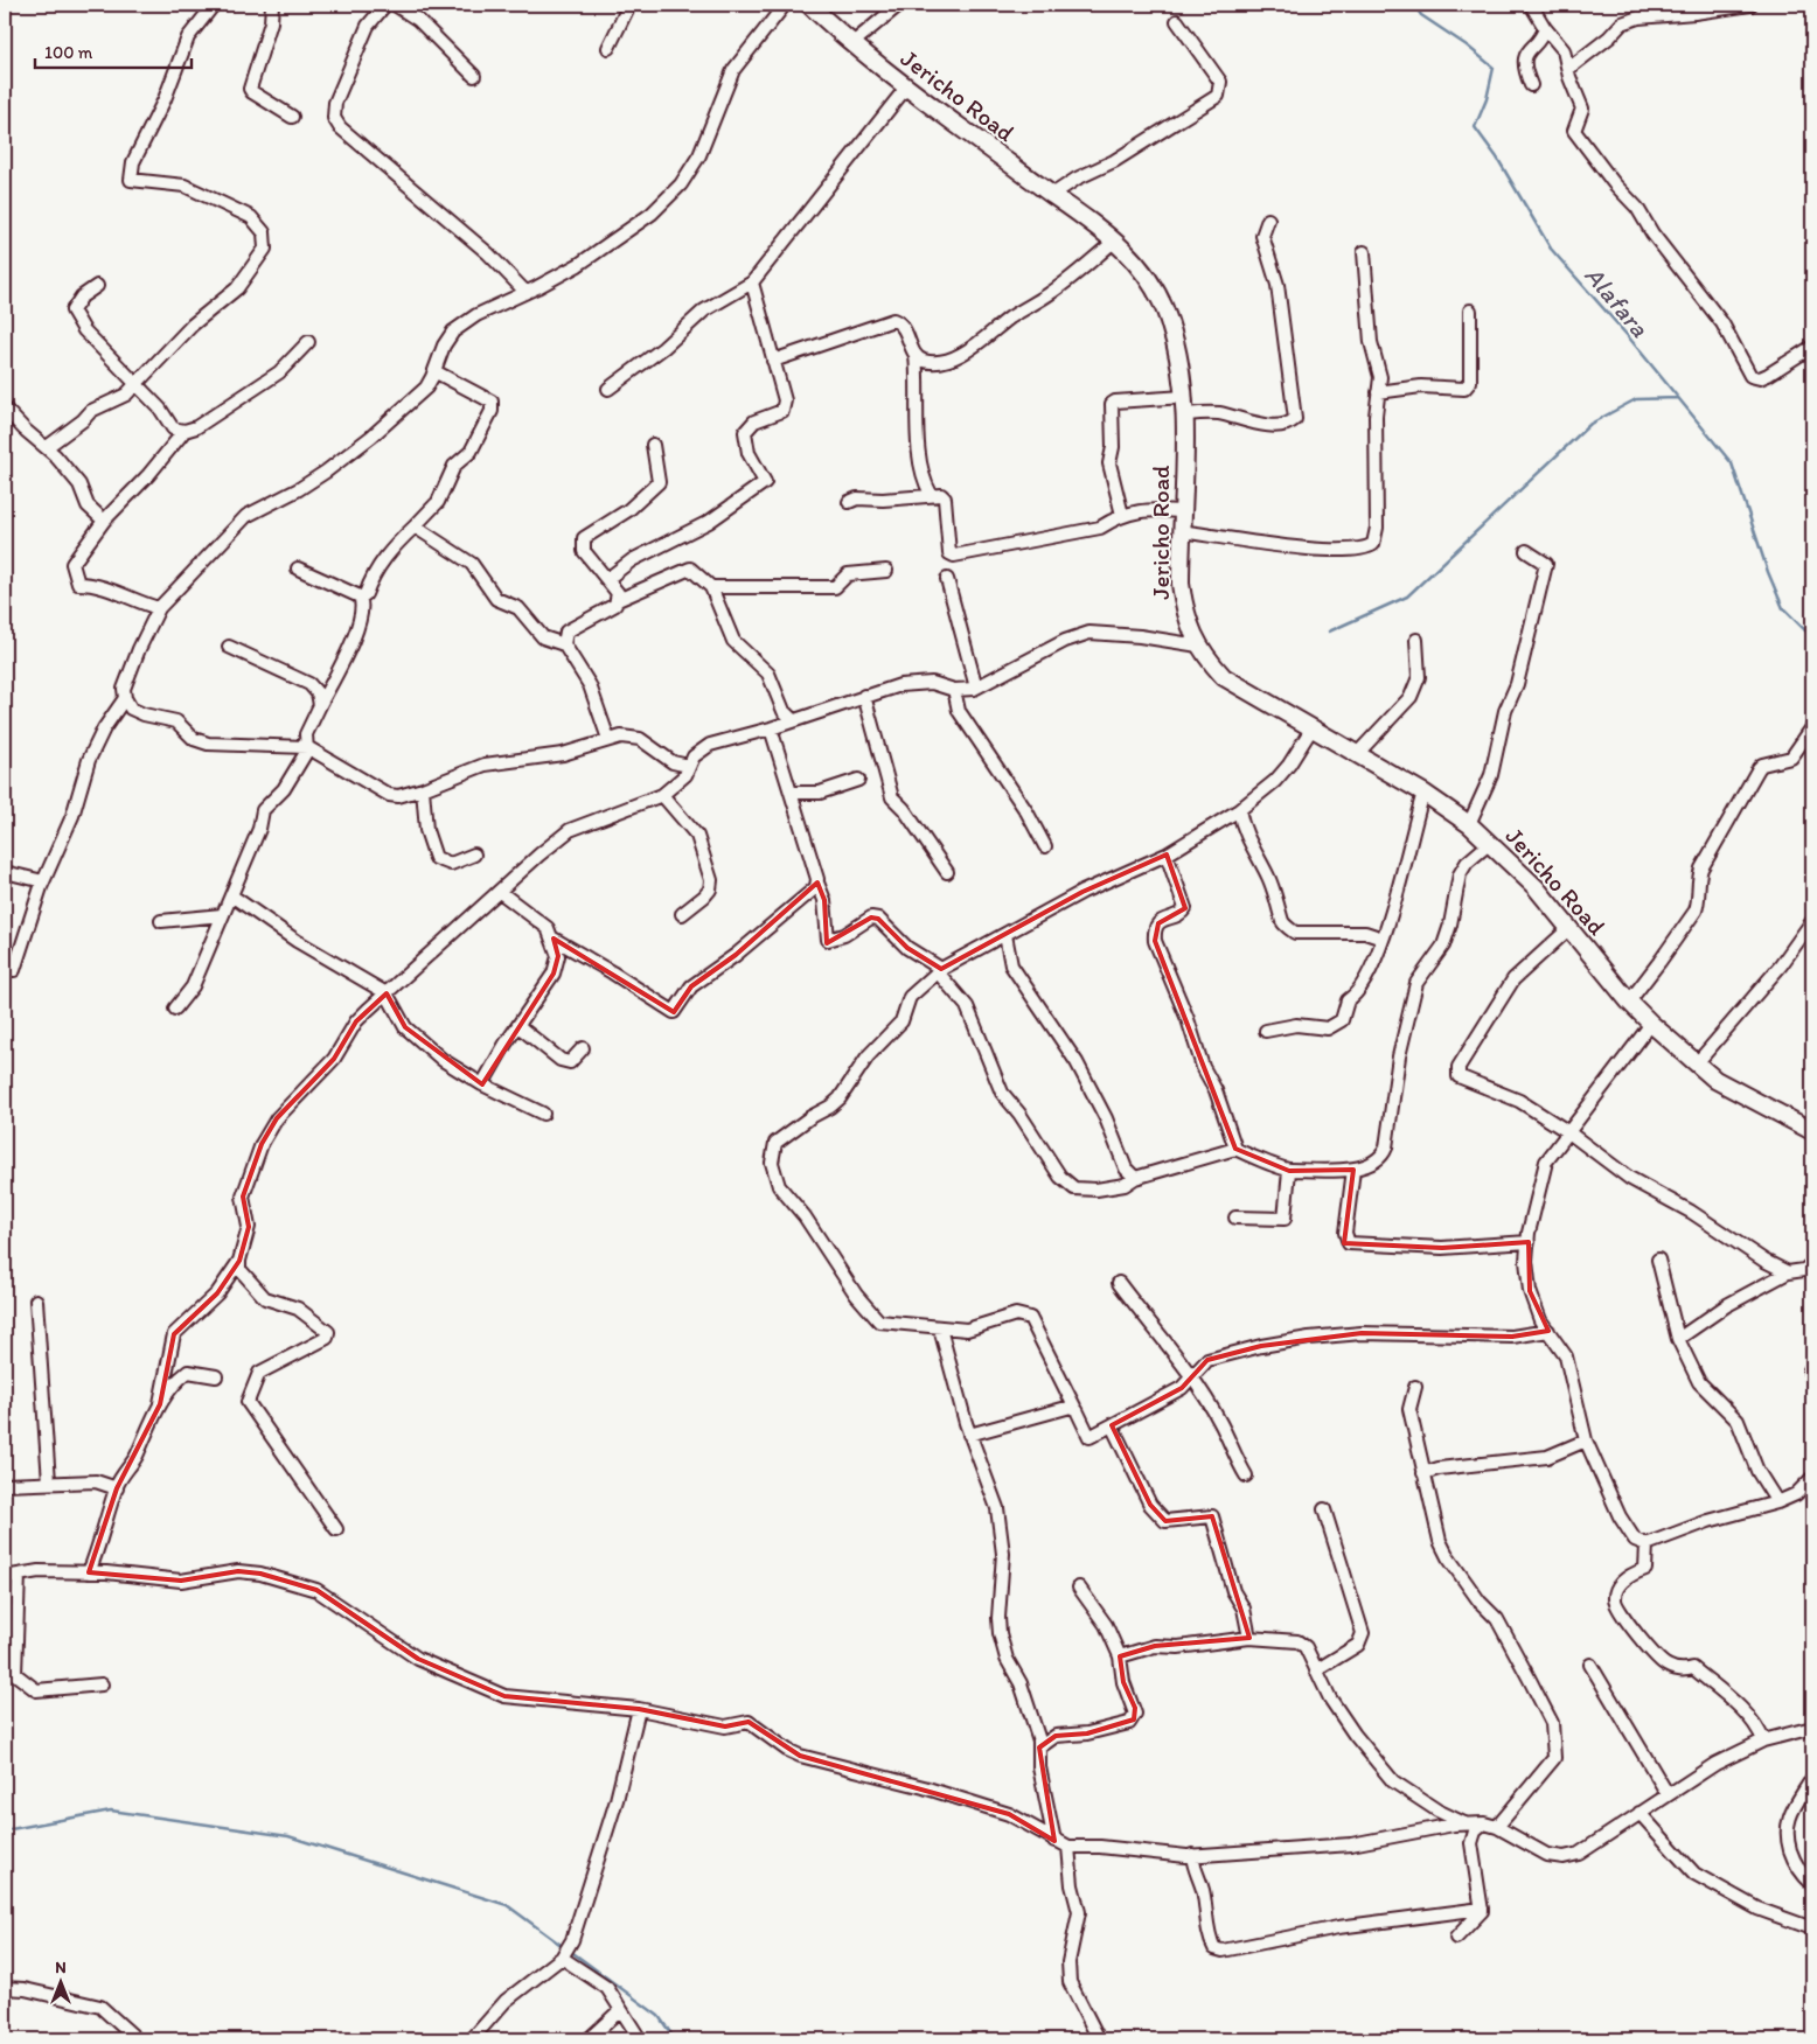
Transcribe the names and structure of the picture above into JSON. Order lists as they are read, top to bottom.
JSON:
{
  "streets": {
    "street": ["Jericho Road"]
  },
  "water": ["Alafara"],
  "scale_bar": "100 m",
  "north": "top"
}
